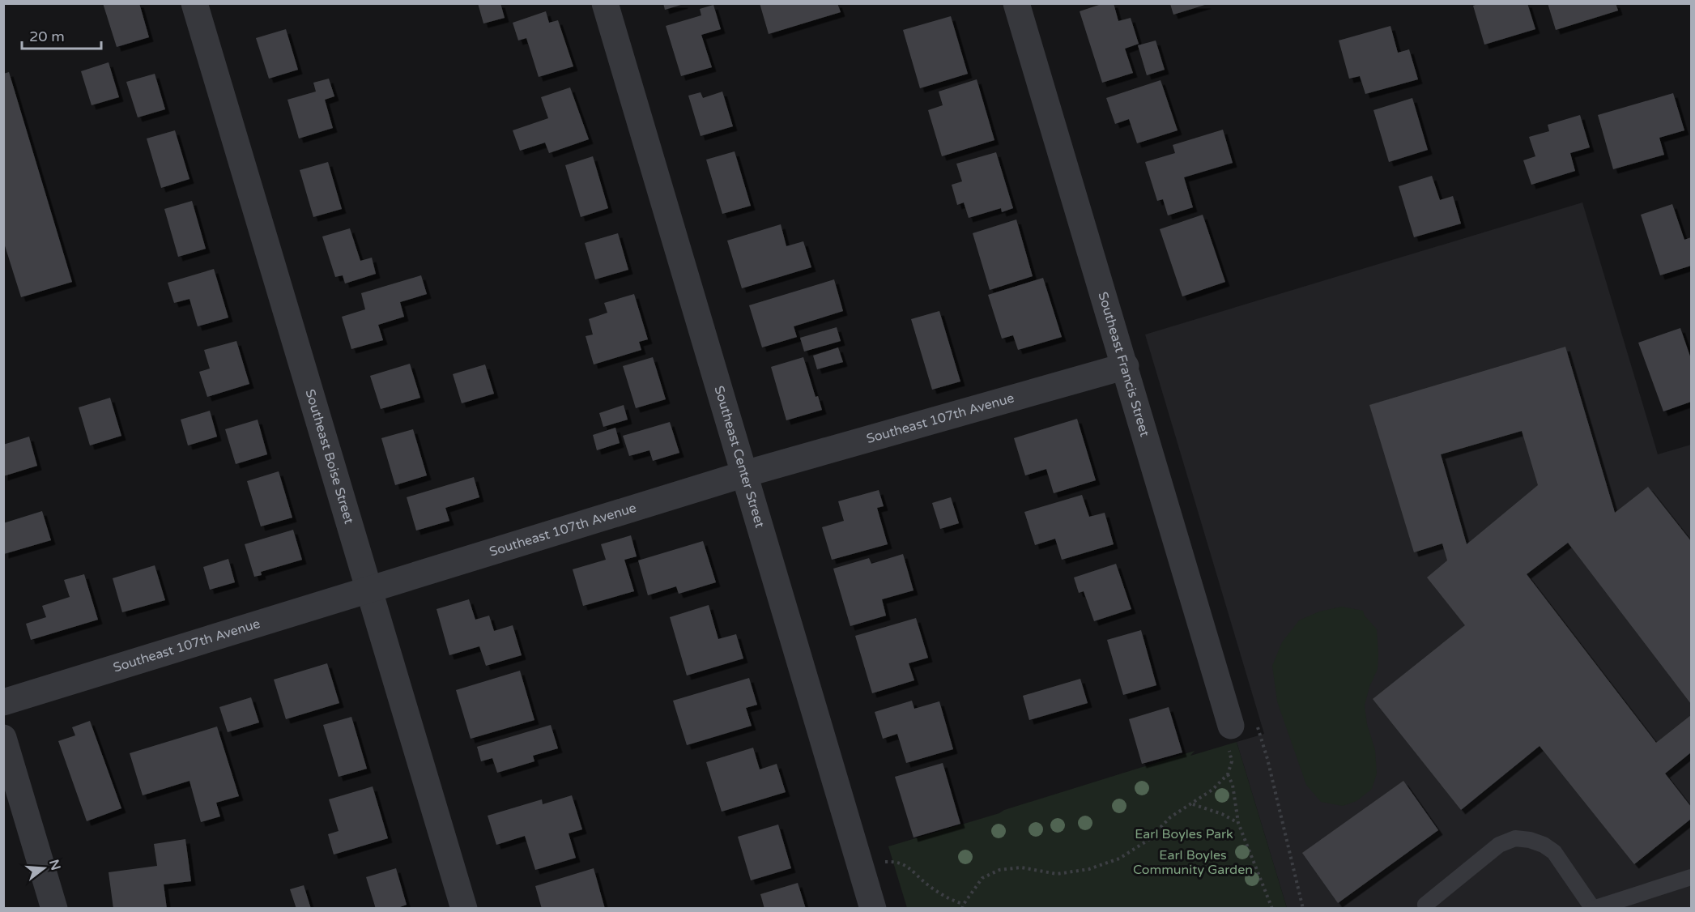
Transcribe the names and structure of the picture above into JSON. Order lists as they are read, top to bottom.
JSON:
{
  "streets": {
    "street": [
      "Southeast Francis Street",
      "Southeast 107th Avenue",
      "Southeast Boise Street",
      "Southeast Center Street"
    ]
  },
  "crossings": [
    ["Southeast Francis Street", "Southeast 107th Avenue"],
    ["Southeast 107th Avenue", "Southeast Boise Street"],
    ["Southeast 107th Avenue", "Southeast Center Street"]
  ],
  "parks": ["Earl Boyles Park", "Earl Boyles Community Garden"],
  "scale_bar": "20 m",
  "north": "right"
}
